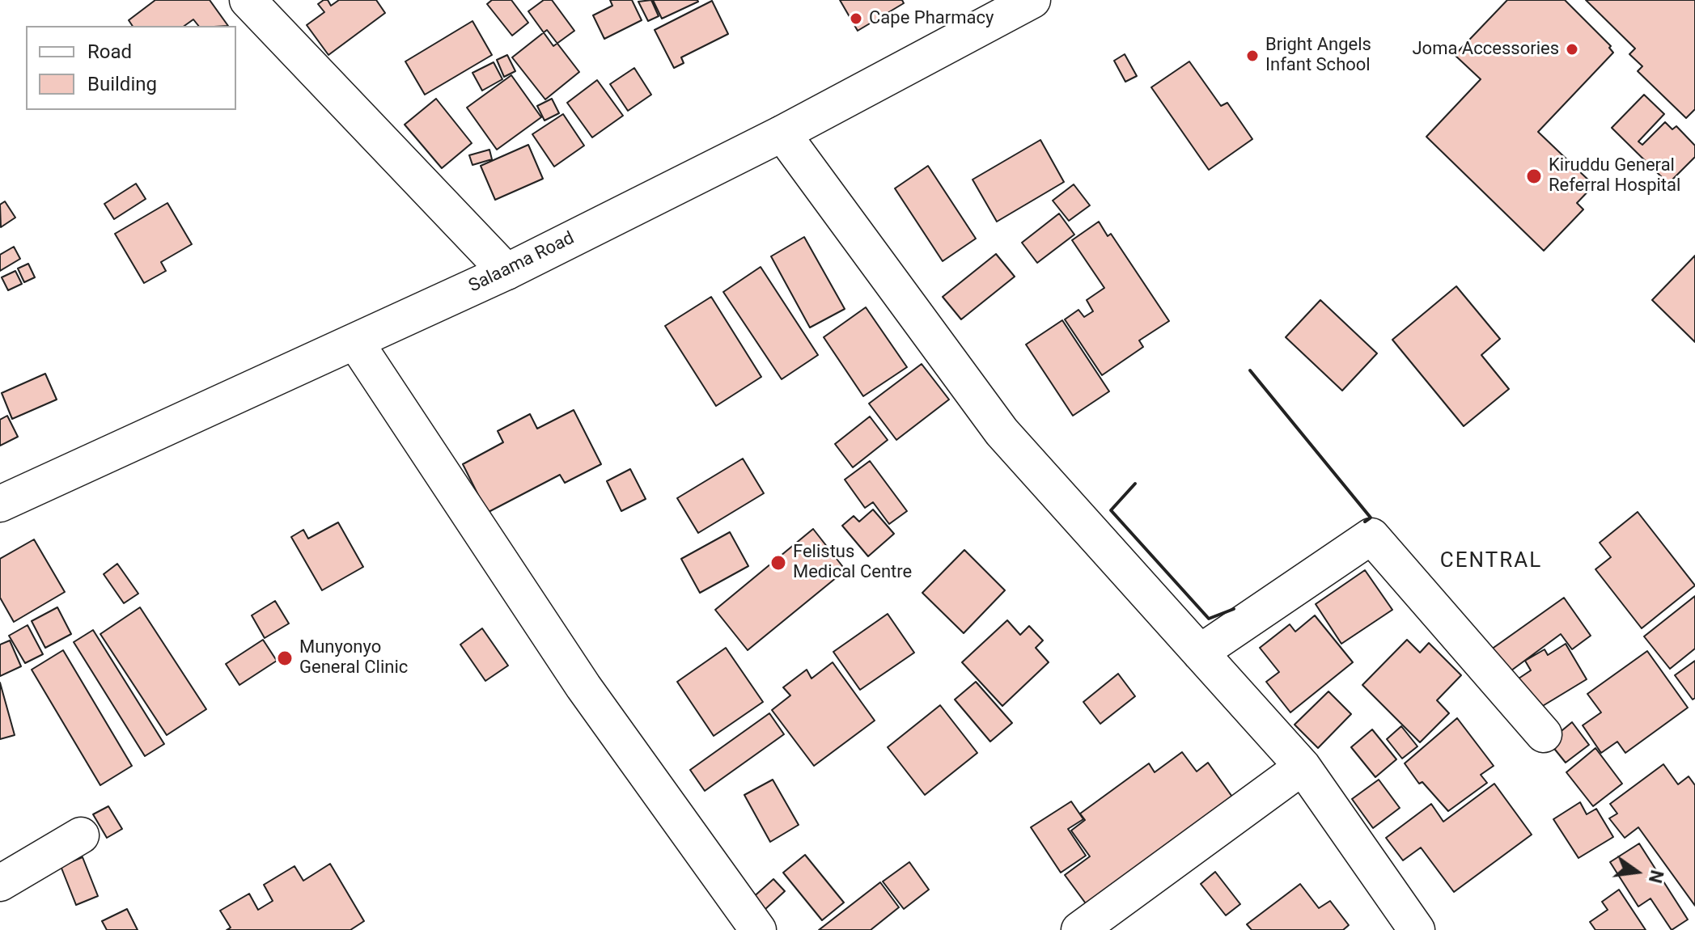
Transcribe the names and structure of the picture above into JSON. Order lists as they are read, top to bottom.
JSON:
{
  "streets": {
    "street": ["Salaama Road"]
  },
  "districts": ["CENTRAL"],
  "places": [
    "Cape Pharmacy",
    "Joma Accessories",
    "Bright Angels Infant School",
    "Kiruddu General Referral Hospital",
    "Felistus Medical Centre",
    "Munyonyo General Clinic"
  ],
  "legend": ["Road", "Building"],
  "north": "right"
}
